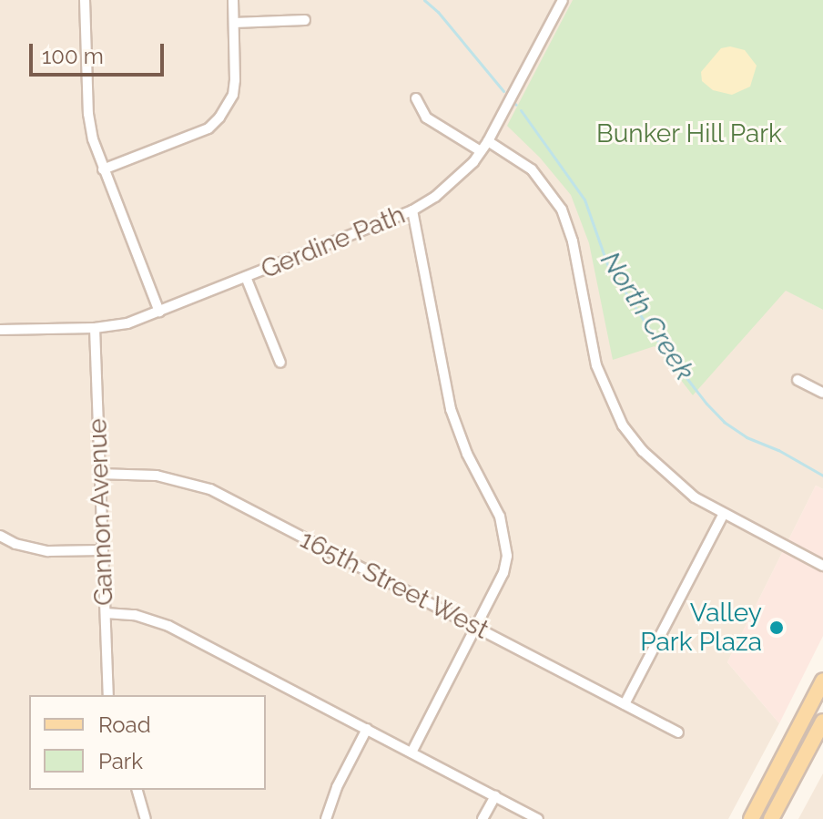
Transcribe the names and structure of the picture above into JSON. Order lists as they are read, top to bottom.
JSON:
{
  "streets": {
    "street": ["Gerdine Path", "Gannon Avenue", "165th Street West"]
  },
  "crossings": [
    ["Gerdine Path", "Gannon Avenue"],
    ["Gannon Avenue", "165th Street West"]
  ],
  "water": ["North Creek"],
  "parks": ["Bunker Hill Park"],
  "places": ["Valley Park Plaza"],
  "legend": ["Road", "Park"],
  "scale_bar": "100 m"
}
